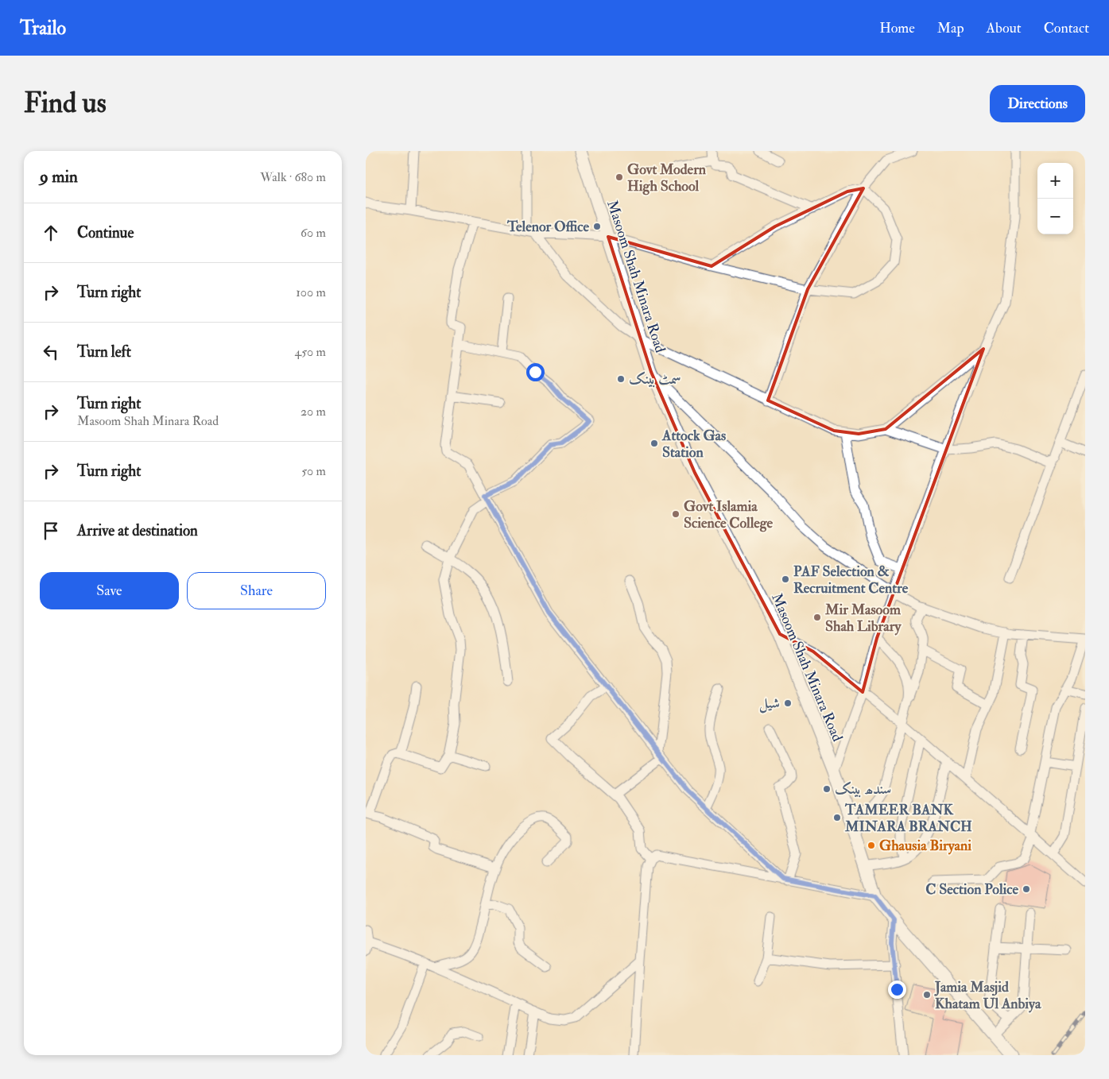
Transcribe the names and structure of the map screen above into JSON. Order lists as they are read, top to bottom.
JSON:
{
  "streets": {
    "main road": ["Masoom Shah Minara Road"]
  },
  "places": [
    "Govt Modern High School",
    "Telenor Office",
    "سمٹ بینک",
    "Attock Gas Station",
    "Govt Islamia Science College",
    "PAF Selection & Recruitment Centre",
    "Mir Masoom Shah Library",
    "شیل",
    "سندھ بینک",
    "TAMEER BANK MINARA BRANCH",
    "Ghausia Biryani",
    "C Section Police",
    "Jamia Masjid Khatam Ul Anbiya"
  ],
  "page": {
    "header": "Trailo",
    "nav": [
      "Home",
      "Map",
      "About",
      "Contact"
    ],
    "buttons": [
      "Directions",
      ["Save", "Share"]
    ],
    "title": "Find us",
    "heading": ["9 min", "Walk · 680 m"],
    "map_buttons": ["+", "−"],
    "list": [
      ["Continue", "60 m"],
      ["Turn right", "100 m"],
      ["Turn left", "450 m"],
      ["Turn right", "Masoom Shah Minara Road", "20 m"],
      ["Turn right", "50 m"],
      "Arrive at destination"
    ]
  }
}
